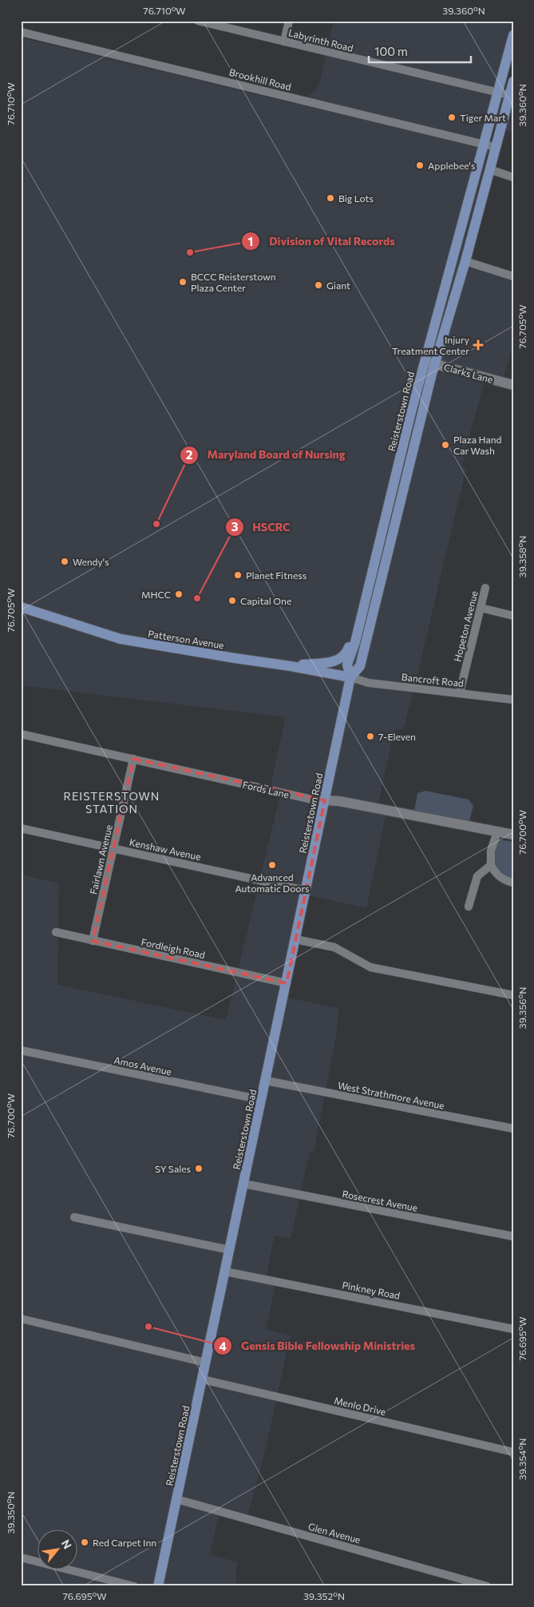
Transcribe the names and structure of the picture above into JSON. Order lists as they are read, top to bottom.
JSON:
{
  "streets": {
    "main road": ["Reisterstown Road", "Patterson Avenue"],
    "street": [
      "Labyrinth Road",
      "Brookhill Road",
      "Clarks Lane",
      "Hopeton Avenue",
      "Bancroft Road",
      "Fords Lane",
      "Kenshaw Avenue",
      "Fairlawn Avenue",
      "Fordleigh Road",
      "Amos Avenue",
      "West Strathmore Avenue",
      "Rosecrest Avenue",
      "Pinkney Road",
      "Menlo Drive",
      "Glen Avenue"
    ]
  },
  "crossings": [
    ["Labyrinth Road", "Reisterstown Road"],
    ["Brookhill Road", "Reisterstown Road"],
    ["Clarks Lane", "Reisterstown Road"],
    ["Reisterstown Road", "Patterson Avenue"],
    ["Reisterstown Road", "Bancroft Road"],
    ["Reisterstown Road", "Fords Lane"],
    ["Reisterstown Road", "Kenshaw Avenue"],
    ["Reisterstown Road", "Fordleigh Road"],
    ["Reisterstown Road", "Amos Avenue"],
    ["Reisterstown Road", "West Strathmore Avenue"],
    ["Reisterstown Road", "Rosecrest Avenue"],
    ["Reisterstown Road", "Pinkney Road"],
    ["Reisterstown Road", "Menlo Drive"],
    ["Reisterstown Road", "Glen Avenue"],
    ["Hopeton Avenue", "Bancroft Road"],
    ["Patterson Avenue", "Bancroft Road"],
    ["Fords Lane", "Fairlawn Avenue"],
    ["Kenshaw Avenue", "Fairlawn Avenue"],
    ["Fairlawn Avenue", "Fordleigh Road"]
  ],
  "districts": ["REISTERSTOWN STATION"],
  "places": {
    "other": [
      "Tiger Mart",
      "Applebee's",
      "Big Lots",
      "Division of Vital Records",
      "BCCC Reisterstown Plaza Center",
      "Giant",
      "Plaza Hand Car Wash",
      "Maryland Board of Nursing",
      "Wendy's",
      "Planet Fitness",
      "MHCC",
      "HSCRC",
      "Capital One",
      "7-Eleven",
      "Advanced Automatic Doors",
      "SY Sales",
      "Gensis Bible Fellowship Ministries",
      "Red Carpet Inn"
    ],
    "health": ["Injury Treatment Center"]
  },
  "scale_bar": "100 m",
  "north": "top right",
  "coordinates": [
    "76.710°W",
    "39.360°N",
    "76.705°W",
    "39.358°N",
    "76.700°W",
    "39.356°N",
    "76.695°W",
    "39.354°N",
    "39.350°N",
    "39.352°N"
  ]
}
